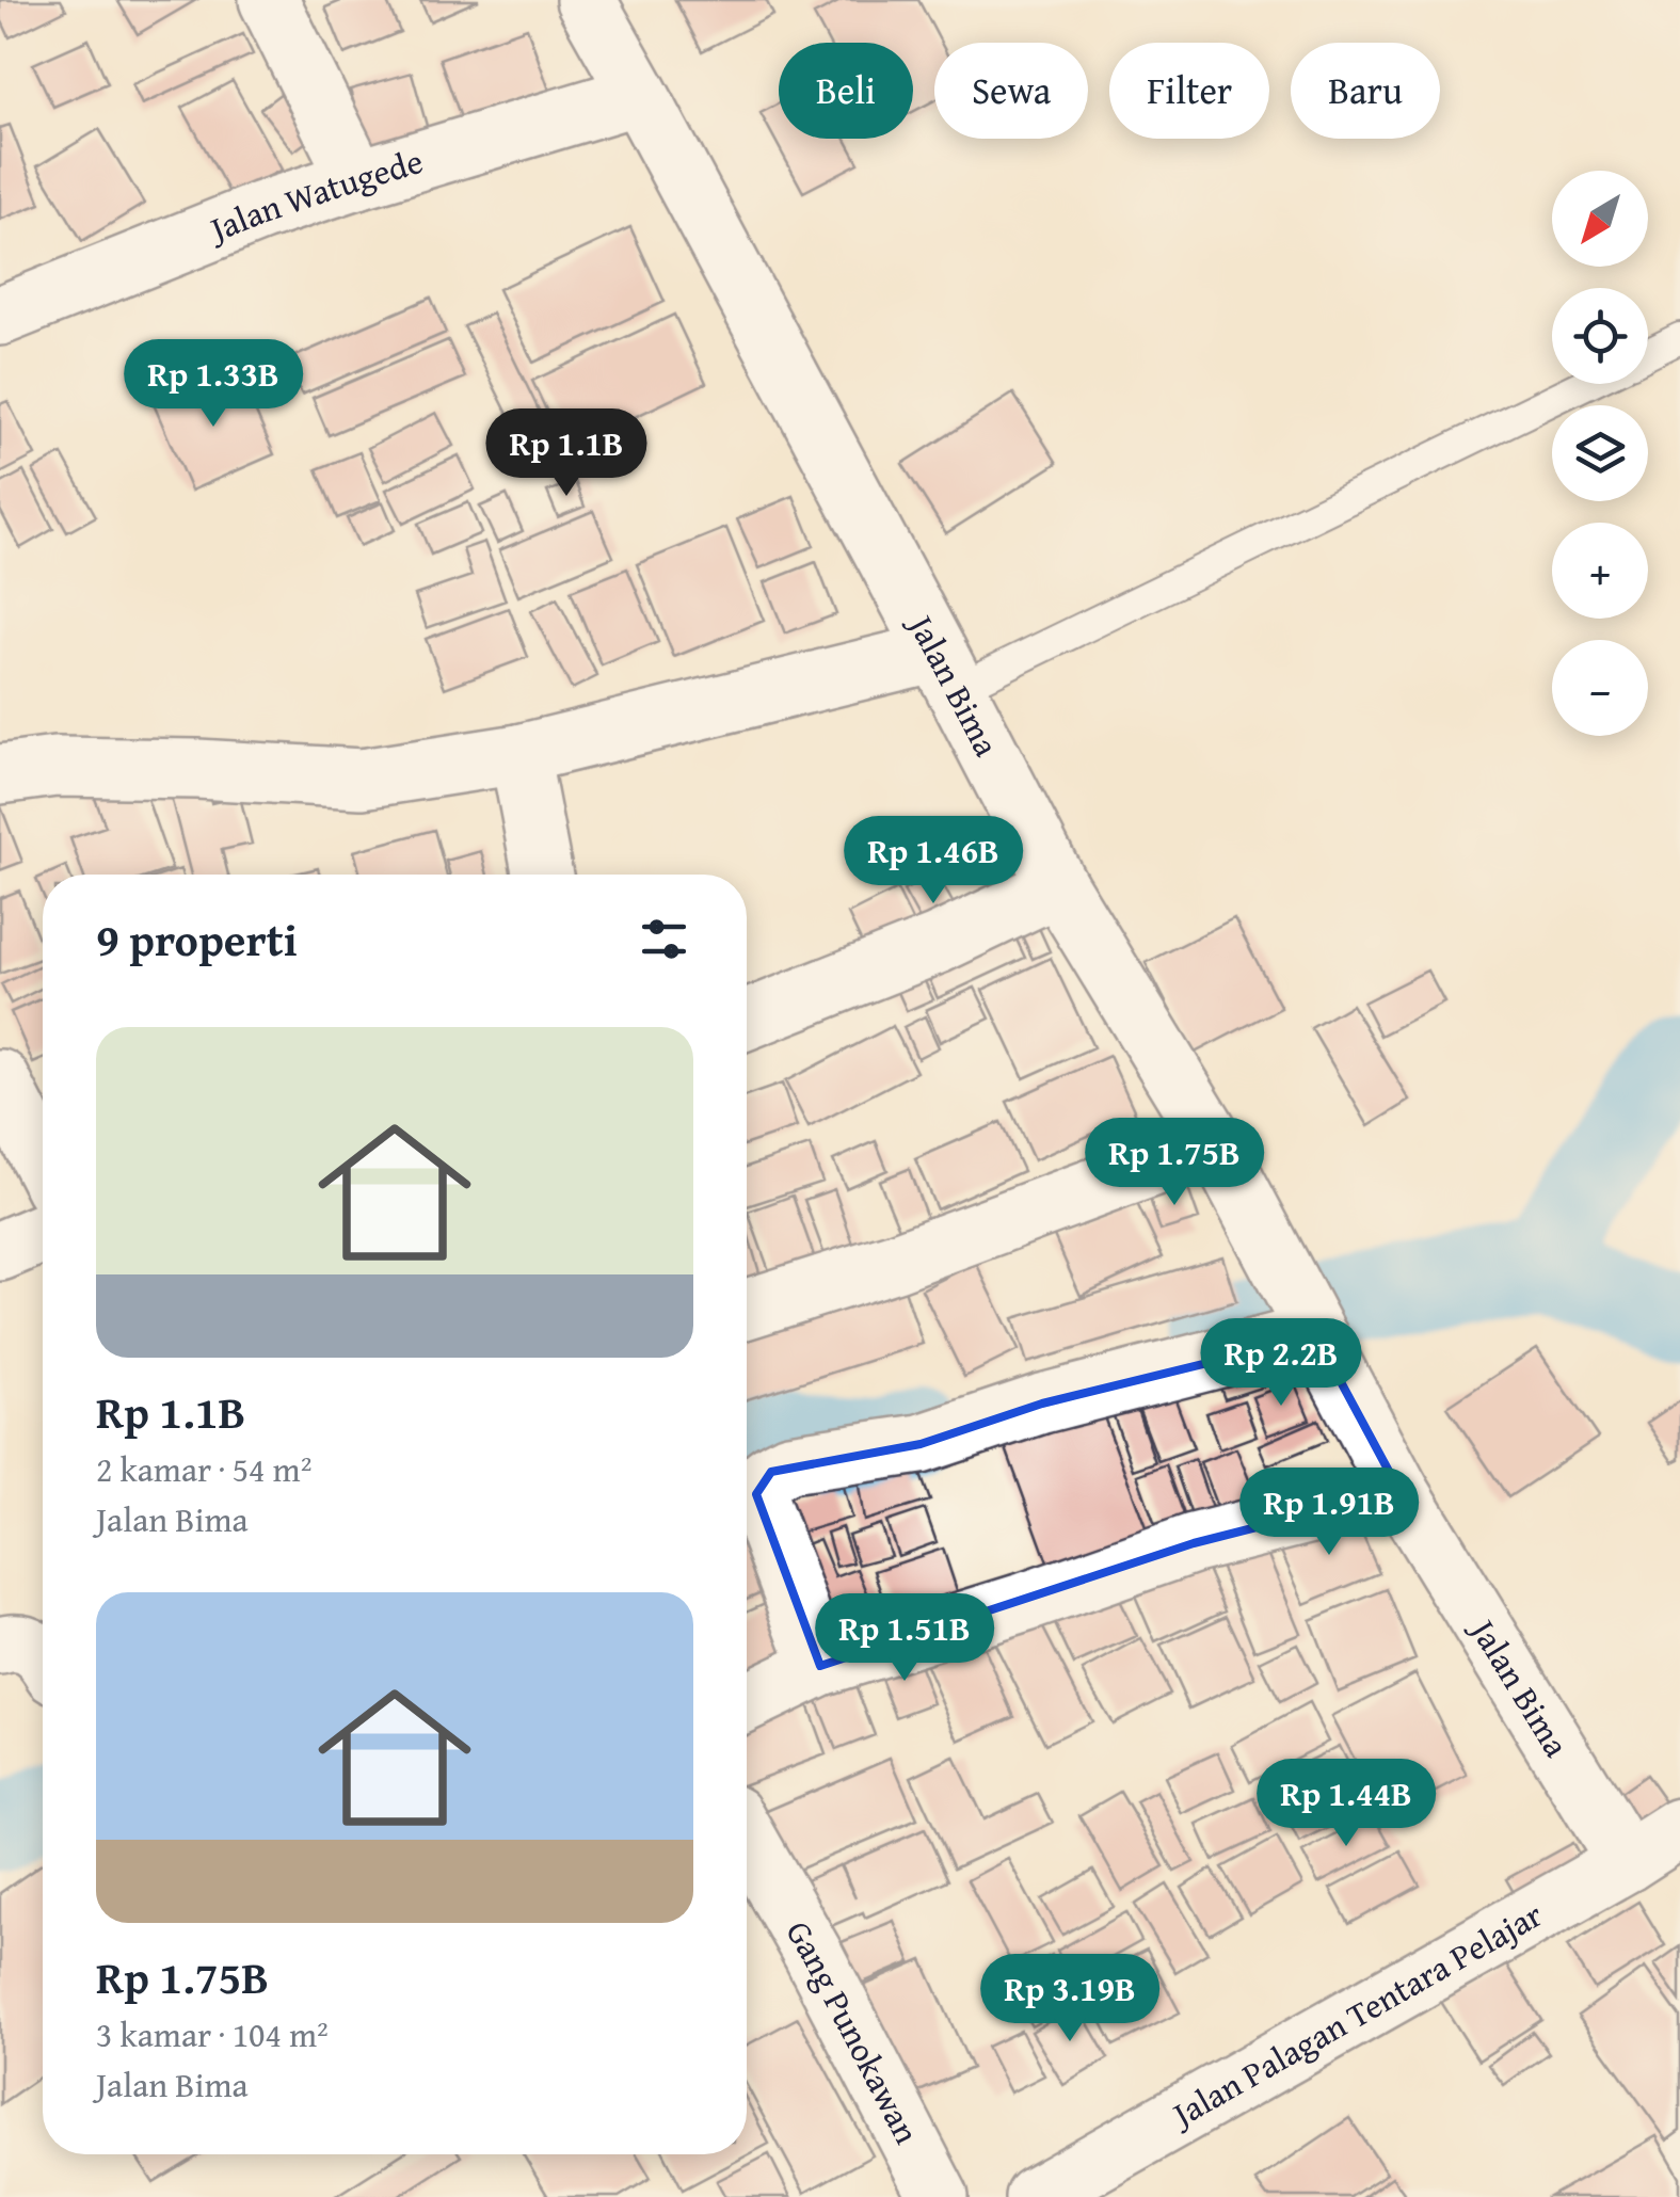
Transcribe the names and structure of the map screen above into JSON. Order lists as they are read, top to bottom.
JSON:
{
  "streets": {
    "street": [
      "Jalan Watugede",
      "Jalan Bima",
      "Jalan Palagan Tentara Pelajar",
      "Gang Punokawan"
    ]
  },
  "crossings": [
    ["Jalan Watugede", "Jalan Bima"],
    ["Jalan Bima", "Jalan Palagan Tentara Pelajar"]
  ],
  "north": "bottom left",
  "page": {
    "chip": [
      "Beli",
      "Sewa",
      "Filter",
      "Baru"
    ],
    "map_buttons": ["+", "−"],
    "price": [
      "Rp 1.33B",
      "Rp 1.1B",
      "Rp 1.46B",
      "Rp 1.75B",
      "Rp 2.2B",
      "Rp 1.91B",
      "Rp 1.51B",
      "Rp 1.44B",
      "Rp 3.19B"
    ],
    "heading": "9 properti",
    "list": [
      {
        "name": "Rp 1.1B",
        "note": "2 kamar · 54 m² · Jalan Bima"
      },
      {
        "name": "Rp 1.75B",
        "note": "3 kamar · 104 m² · Jalan Bima"
      }
    ]
  }
}
